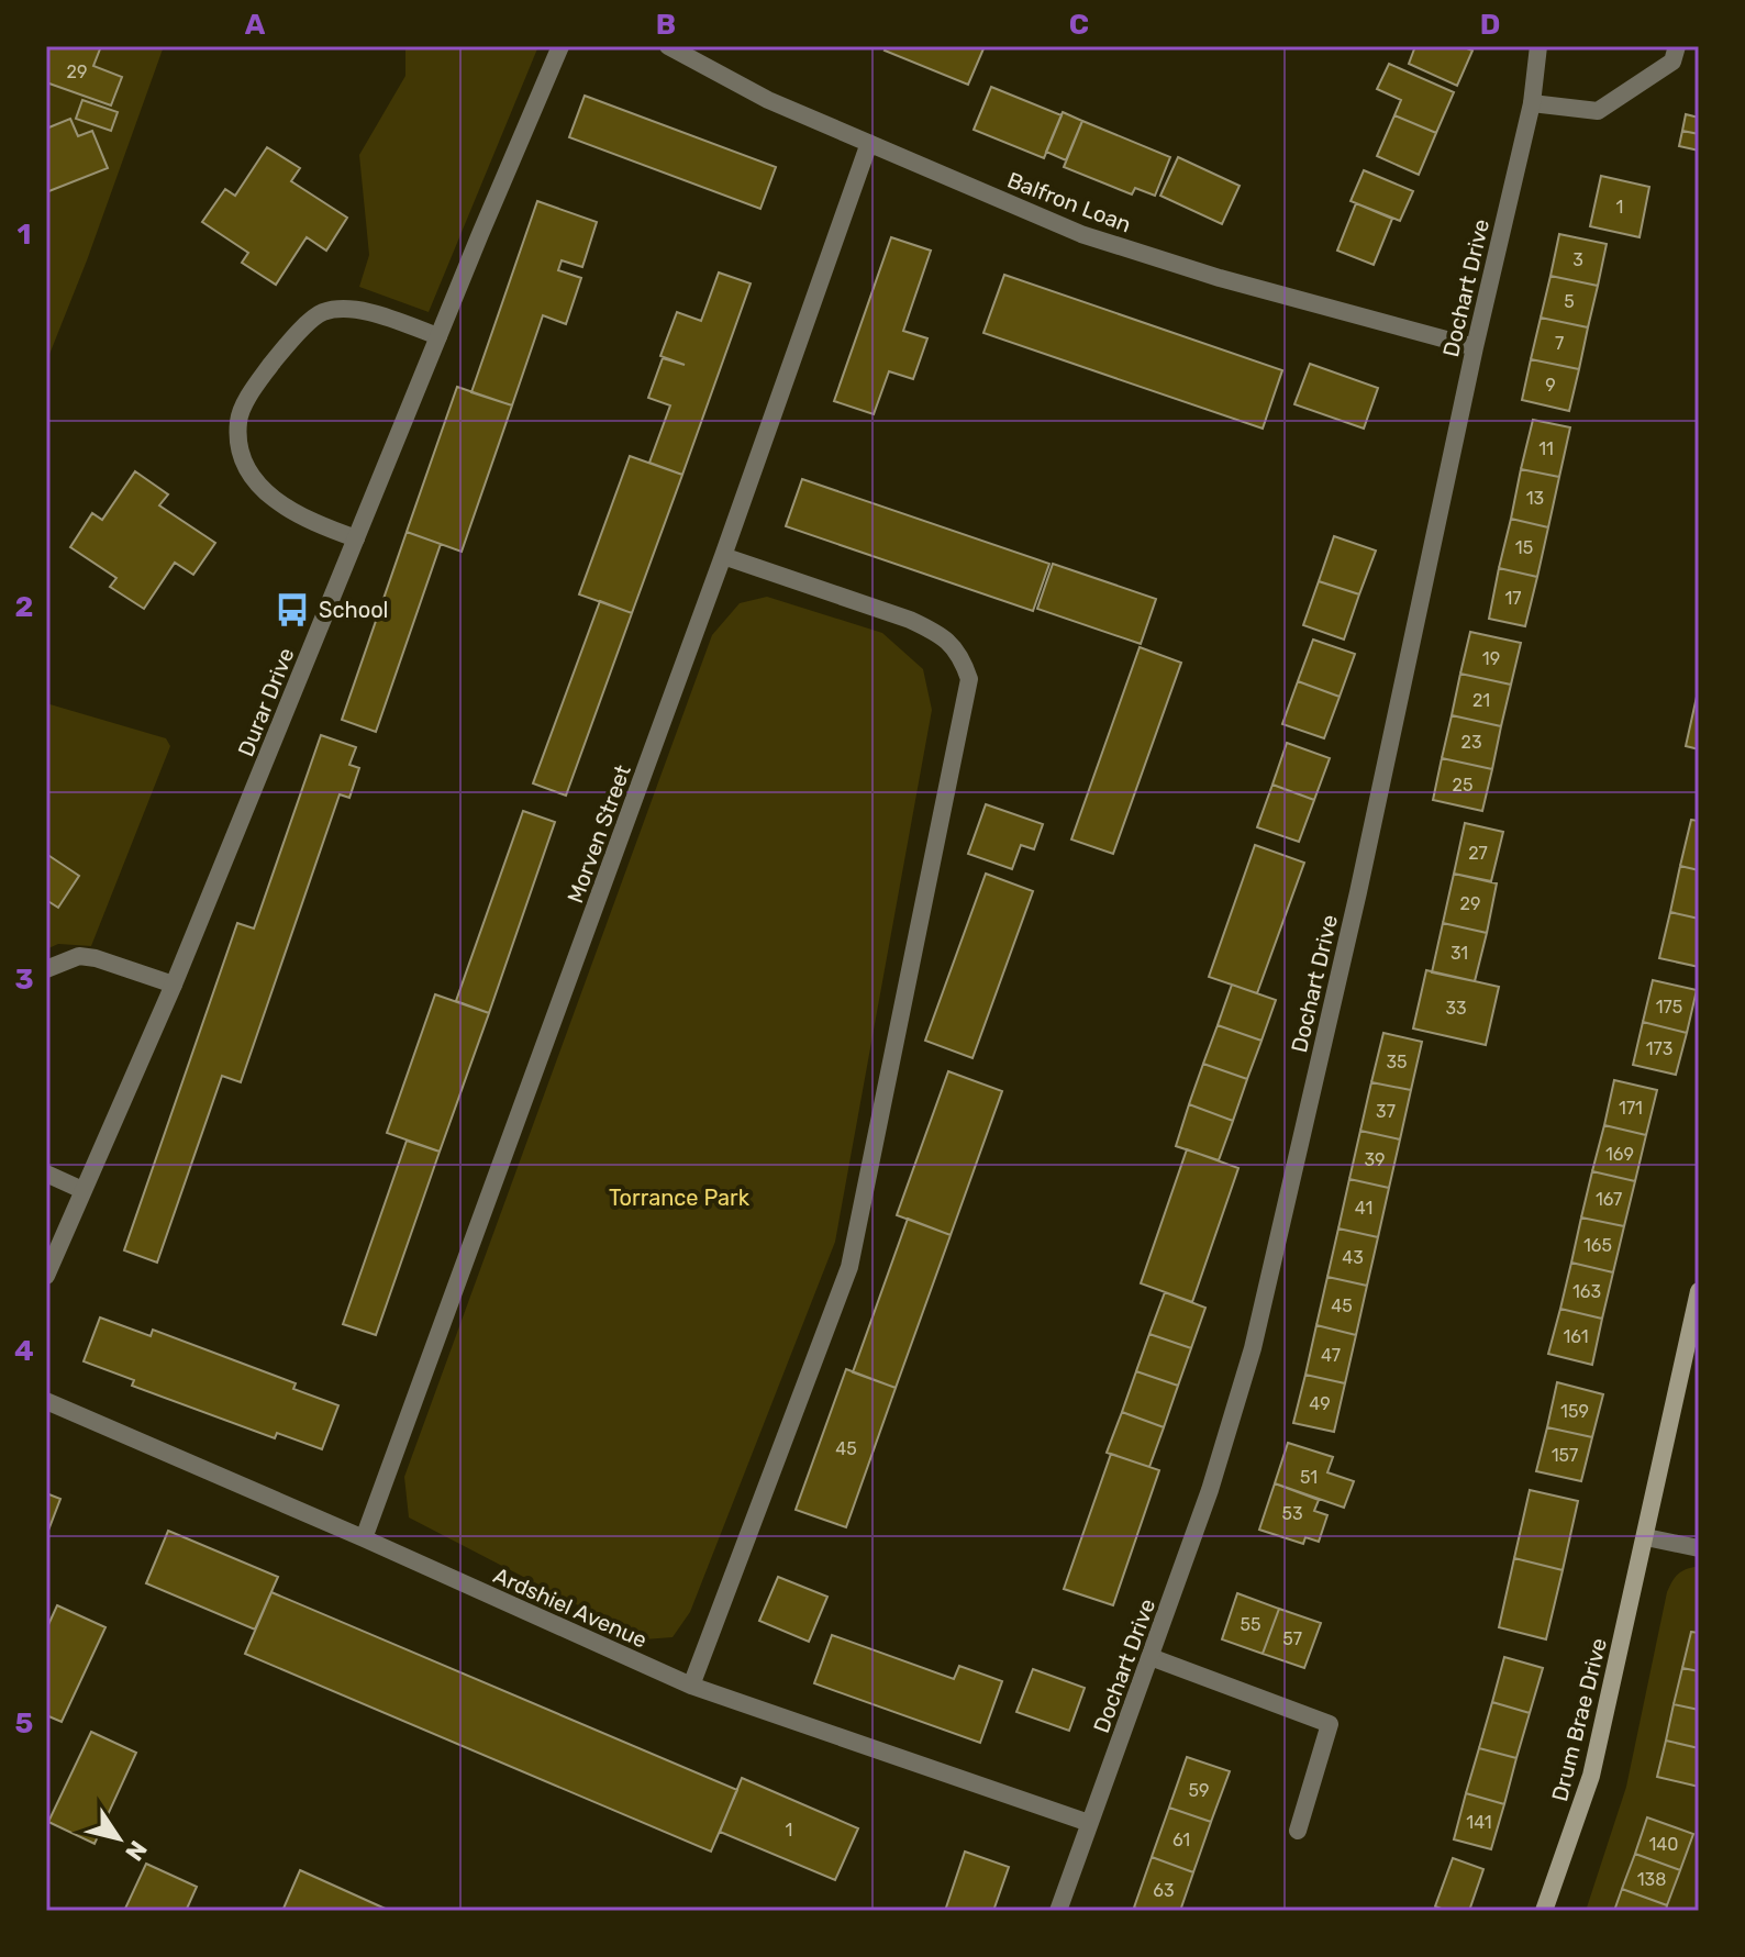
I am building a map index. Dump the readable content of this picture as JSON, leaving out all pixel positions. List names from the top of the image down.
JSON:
{
  "streets": {
    "street": [
      "Balfron Loan",
      "Dochart Drive",
      "Durar Drive",
      "Morven Street",
      "Ardshiel Avenue",
      "Drum Brae Drive"
    ]
  },
  "crossings": [
    ["Balfron Loan", "Dochart Drive"],
    ["Balfron Loan", "Morven Street"],
    ["Dochart Drive", "Ardshiel Avenue"],
    ["Morven Street", "Ardshiel Avenue"]
  ],
  "parks": ["Torrance Park"],
  "places": {
    "bus stop": ["School"]
  },
  "house_numbers": [
    "29",
    "1",
    "3",
    "5",
    "7",
    "9",
    "11",
    "13",
    "15",
    "17",
    "19",
    "21",
    "23",
    "25",
    "27",
    "29",
    "31",
    "175",
    "33",
    "173",
    "35",
    "171",
    "37",
    "169",
    "39",
    "167",
    "41",
    "165",
    "43",
    "163",
    "45",
    "161",
    "47",
    "49",
    "159",
    "45",
    "157",
    "51",
    "53",
    "55",
    "57",
    "59",
    "141",
    "1",
    "61",
    "140",
    "138",
    "63"
  ],
  "north": "bottom right",
  "grid": {
    "columns": [
      "A",
      "B",
      "C",
      "D"
    ],
    "rows": [
      "1",
      "2",
      "3",
      "4",
      "5"
    ]
  }
}
